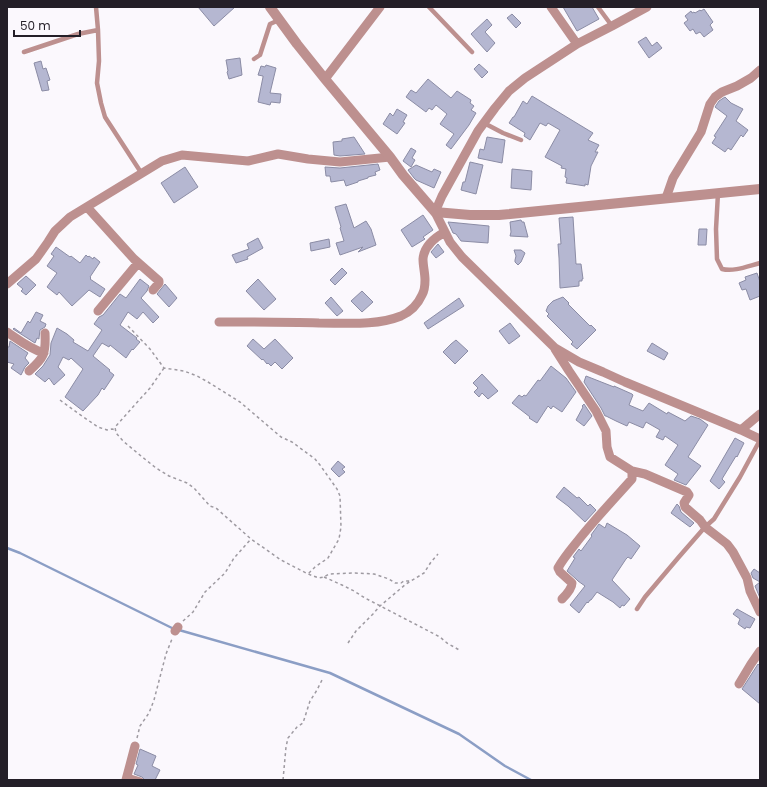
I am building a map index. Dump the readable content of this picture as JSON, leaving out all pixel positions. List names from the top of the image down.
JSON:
{
  "scale_bar": "50 m"
}
